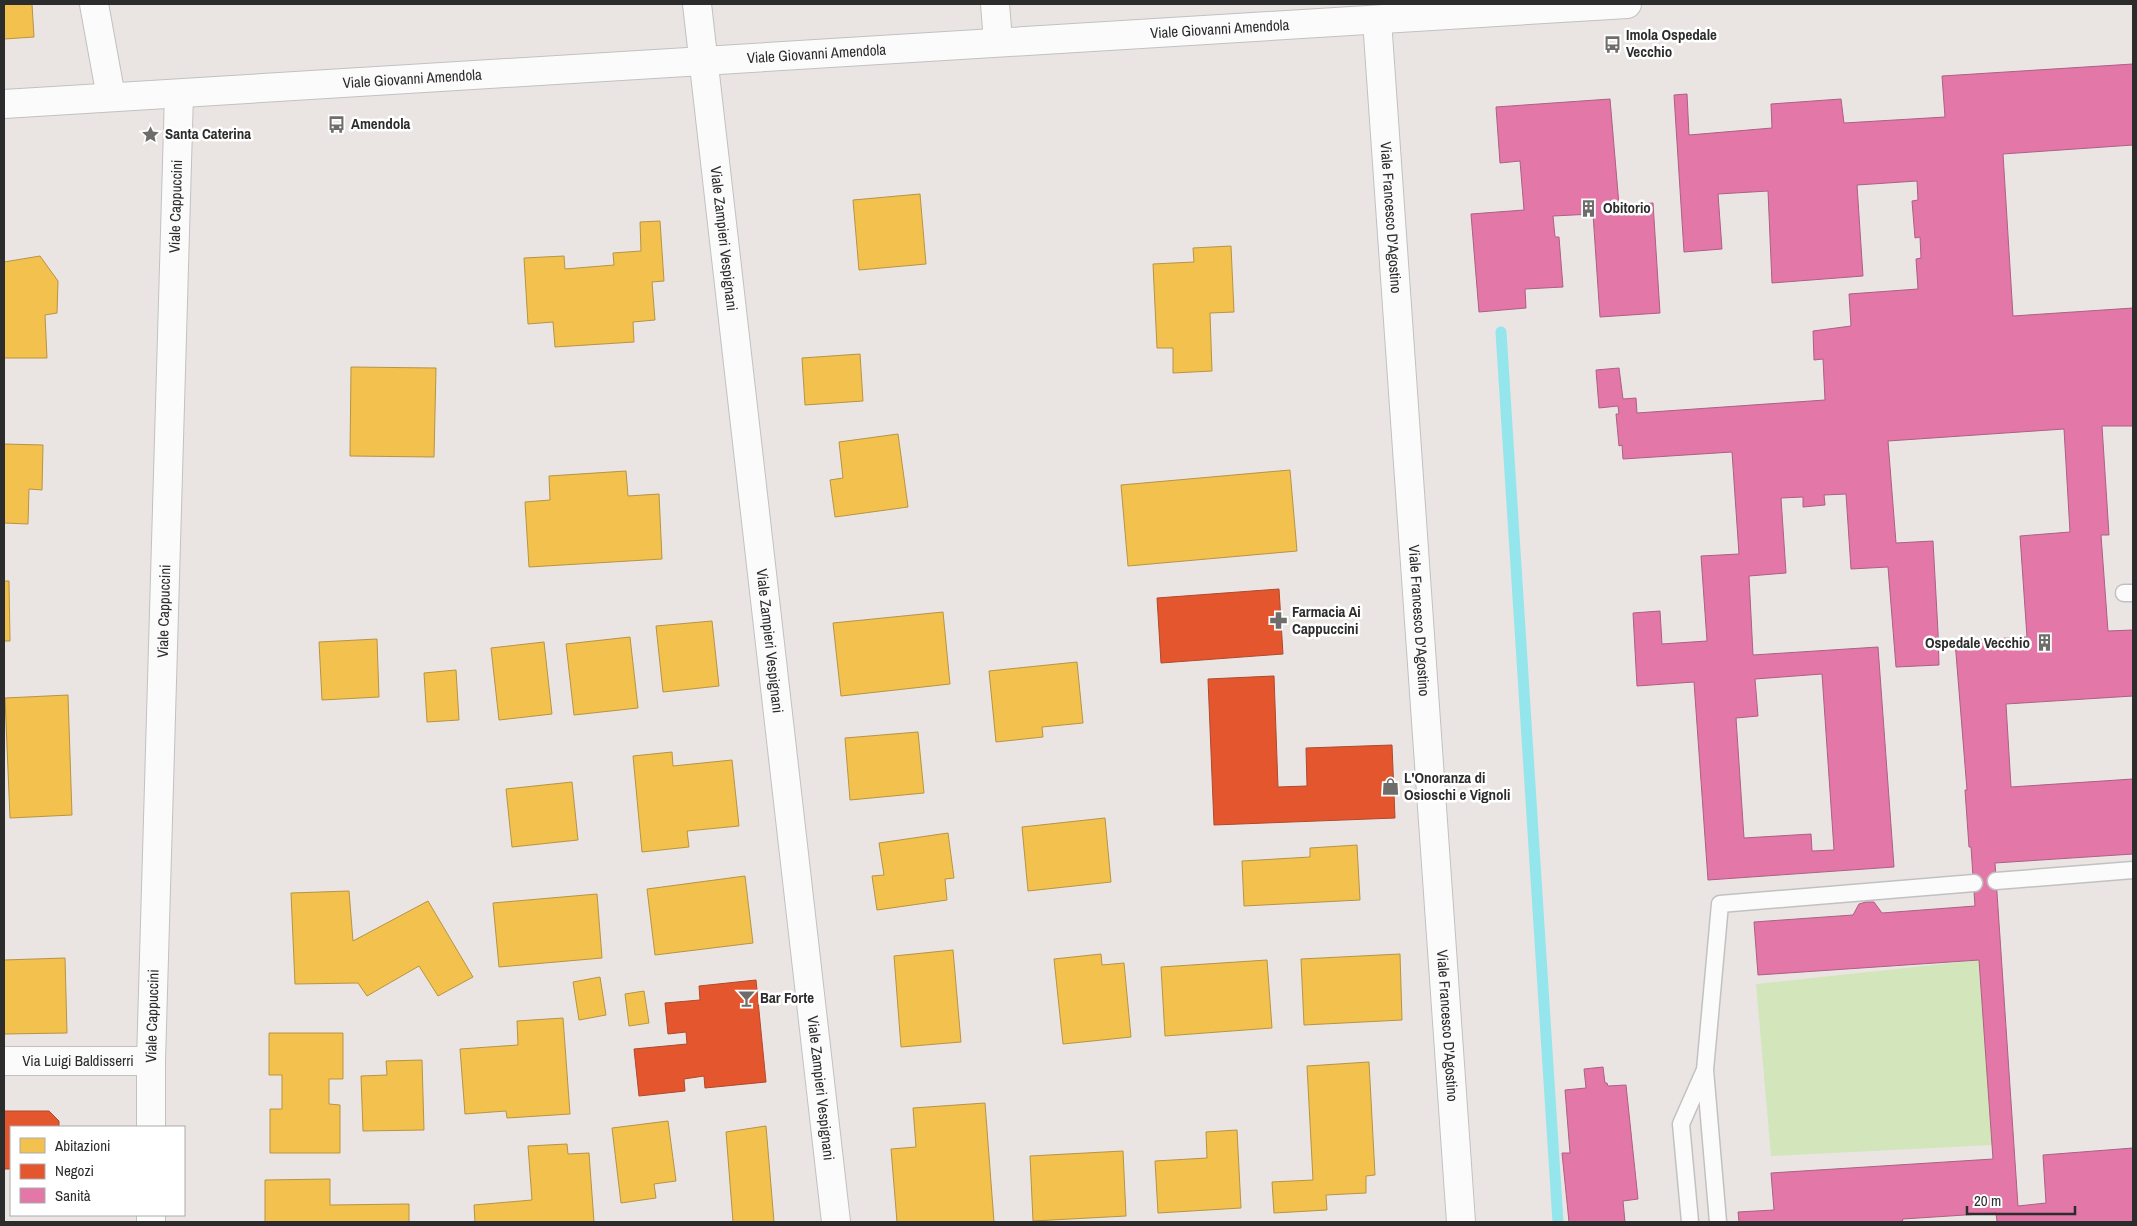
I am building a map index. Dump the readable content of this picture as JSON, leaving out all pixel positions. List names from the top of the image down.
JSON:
{
  "streets": {
    "street": [
      "Viale Giovanni Amendola",
      "Viale Cappuccini",
      "Viale Francesco D'Agostino",
      "Viale Zampieri Vespignani",
      "Via Luigi Baldisserri"
    ]
  },
  "crossings": [
    ["Viale Giovanni Amendola", "Viale Cappuccini"],
    ["Viale Giovanni Amendola", "Viale Francesco D'Agostino"],
    ["Viale Giovanni Amendola", "Viale Zampieri Vespignani"],
    ["Viale Cappuccini", "Via Luigi Baldisserri"]
  ],
  "places": {
    "bus stop": ["Imola Ospedale Vecchio", "Amendola"],
    "place": ["Santa Caterina"],
    "building": ["Obitorio", "Ospedale Vecchio"],
    "pharmacy": ["Farmacia Ai Cappuccini"],
    "shop": ["L'Onoranza di Osioschi e Vignoli"],
    "bar": ["Bar Forte"]
  },
  "legend": ["Abitazioni", "Negozi", "Sanità"],
  "scale_bar": "20 m"
}
